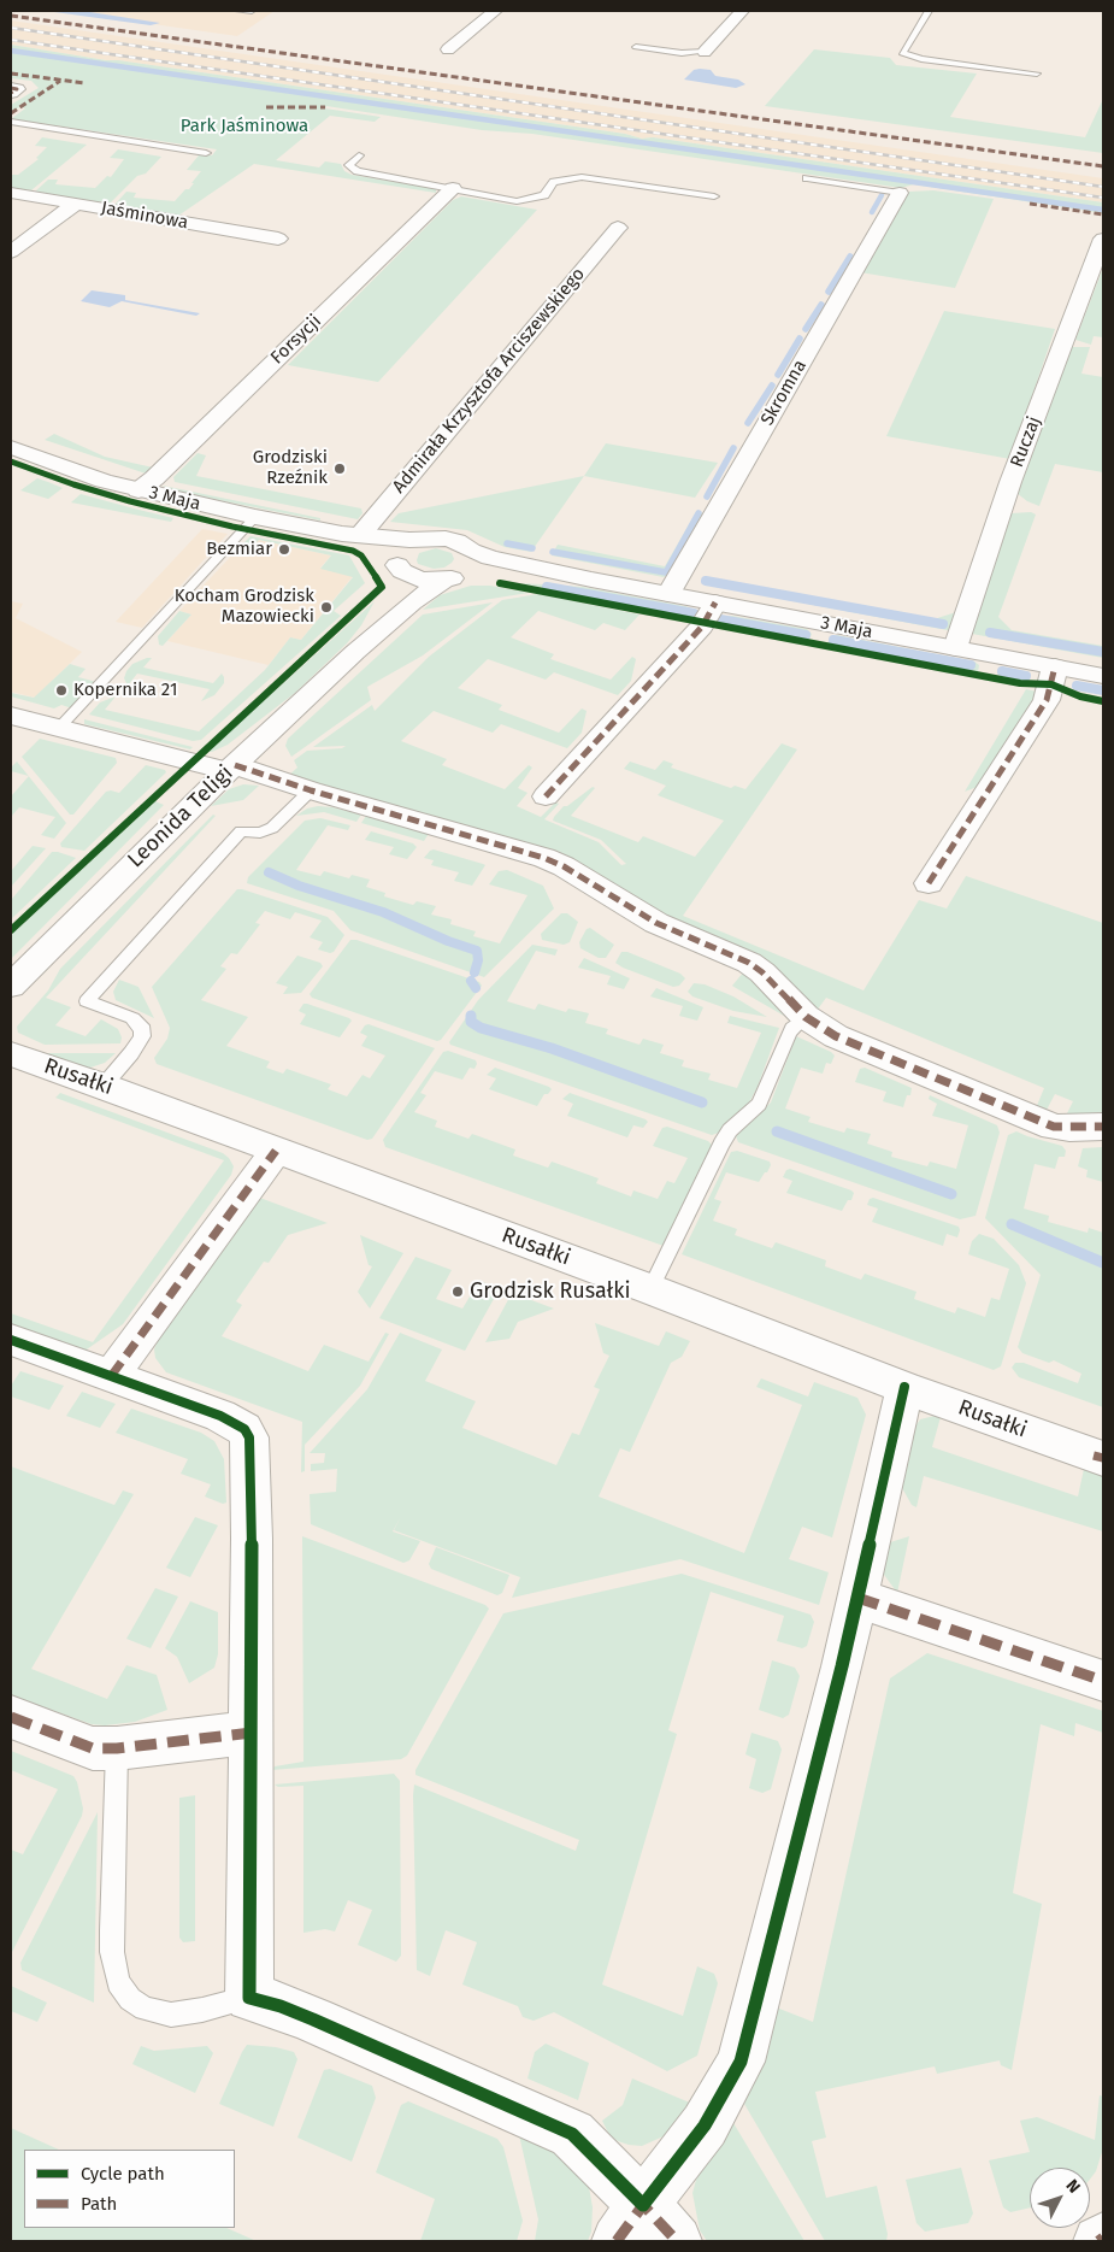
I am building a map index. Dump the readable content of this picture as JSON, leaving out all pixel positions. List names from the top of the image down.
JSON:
{
  "streets": {
    "street": [
      "Jaśminowa",
      "Forsycji",
      "Admirała Krzysztofa Arciszewskiego",
      "Skromna",
      "Ruczaj",
      "3 Maja",
      "Leonida Teligi",
      "Rusałki"
    ]
  },
  "crossings": [
    ["Forsycji", "3 Maja"],
    ["Admirała Krzysztofa Arciszewskiego", "3 Maja"],
    ["Skromna", "3 Maja"],
    ["Ruczaj", "3 Maja"],
    ["3 Maja", "Leonida Teligi"]
  ],
  "parks": ["Park Jaśminowa"],
  "places": [
    "Grodziski Rzeźnik",
    "Bezmiar",
    "Kocham Grodzisk Mazowiecki",
    "Kopernika 21",
    "Grodzisk Rusałki"
  ],
  "legend": ["Cycle path", "Path"],
  "north": "top right"
}
